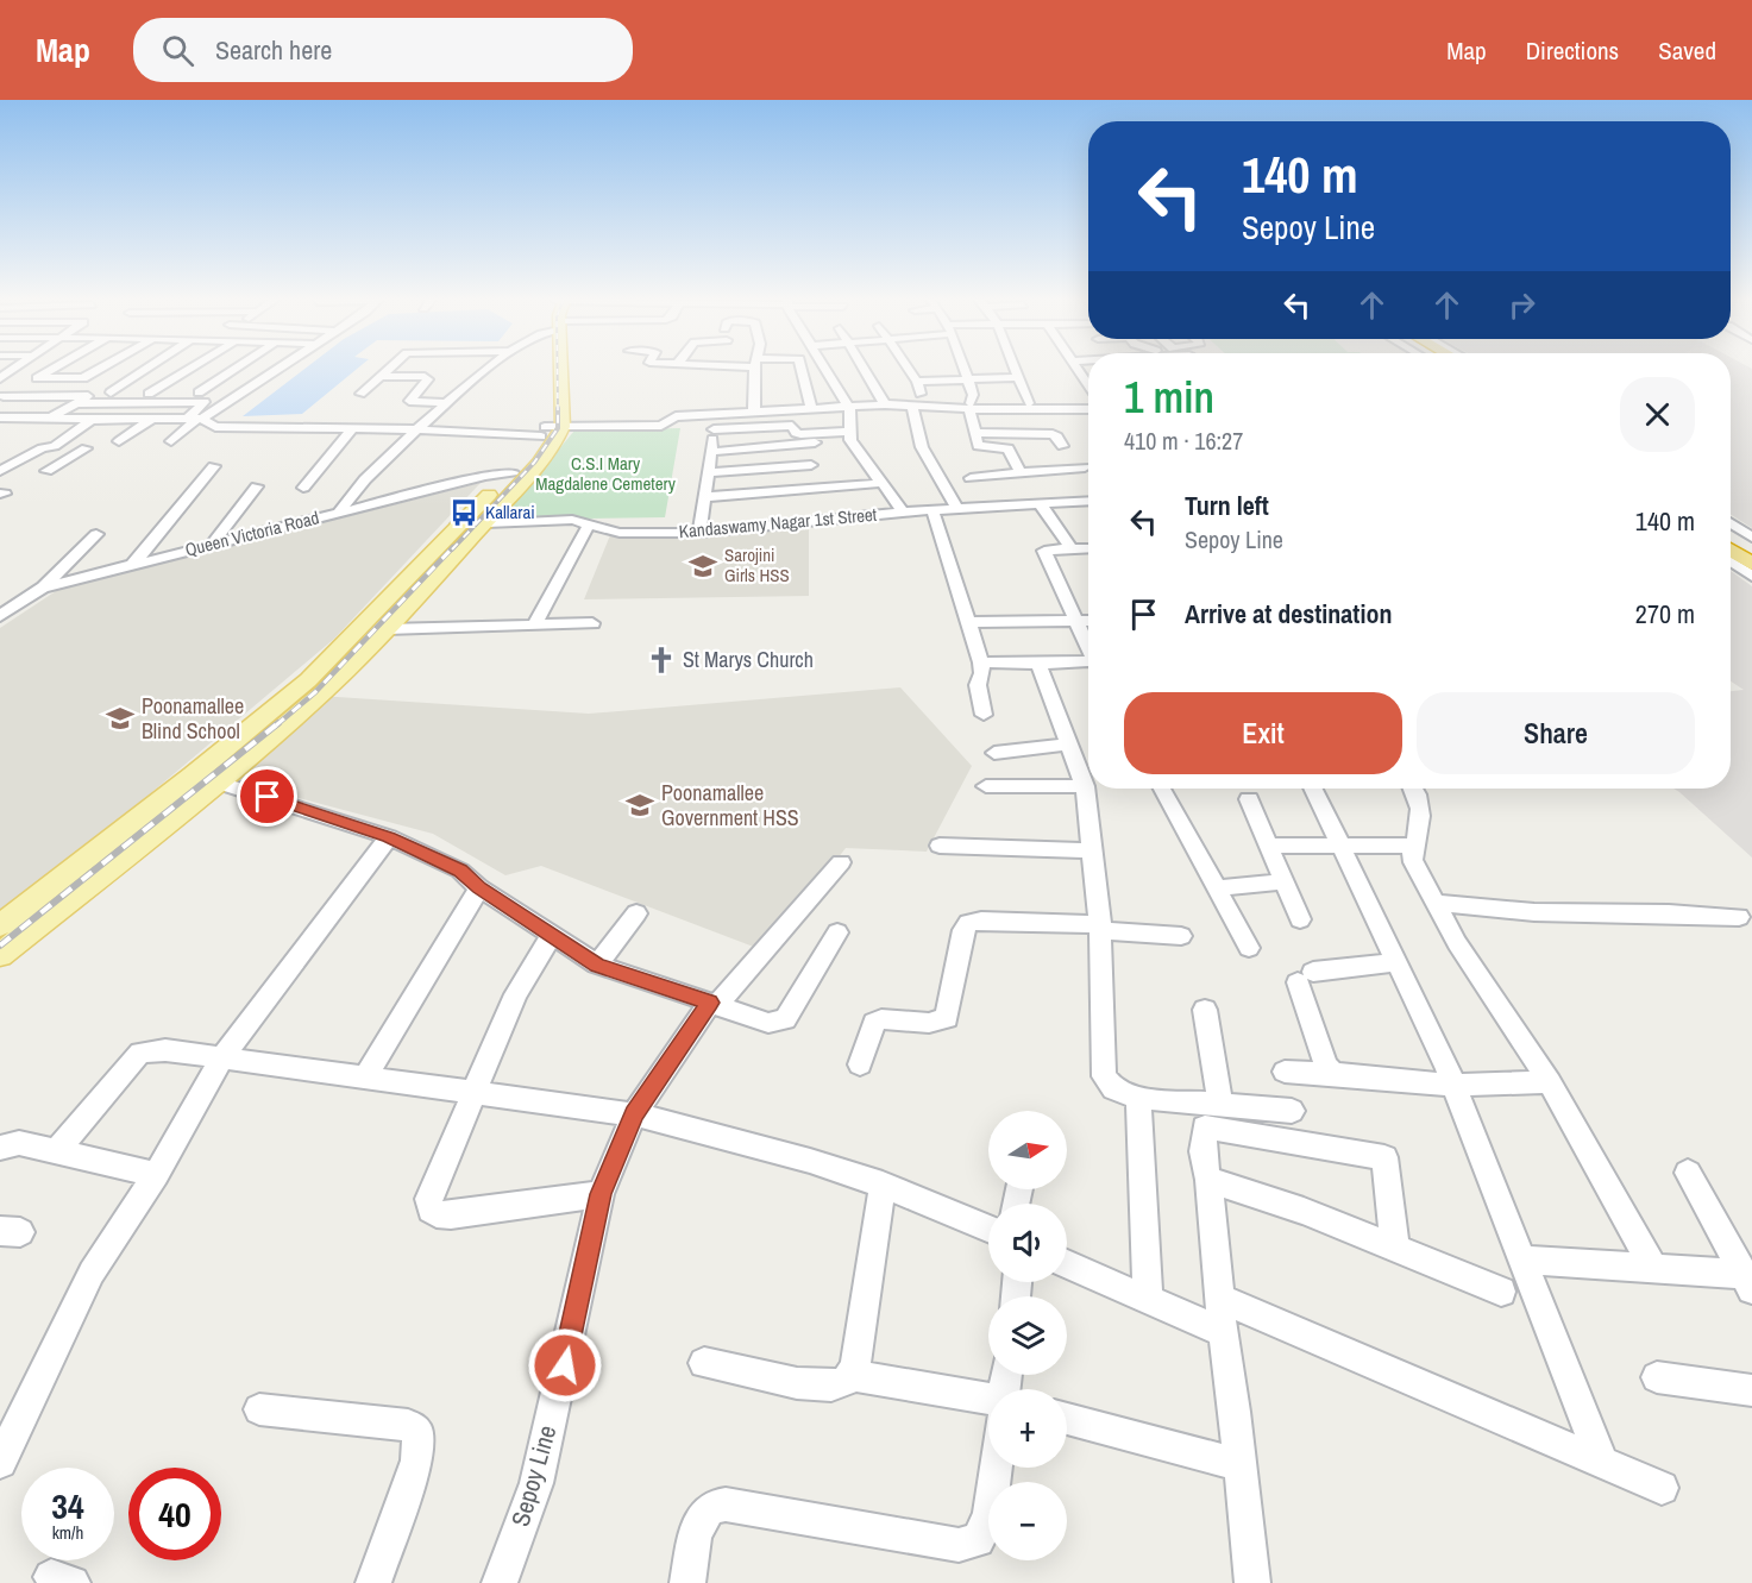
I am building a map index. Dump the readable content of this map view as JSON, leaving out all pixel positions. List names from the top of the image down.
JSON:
{
  "streets": {
    "street": ["Kandaswamy Nagar 1st Street", "Queen Victoria Road", "Sepoy Line"]
  },
  "parks": ["C.S.I Mary Magdalene Cemetery"],
  "places": {
    "bus stop": ["Kallarai"],
    "school or university": ["Sarojini Girls HSS", "Poonamallee Blind School", "Poonamallee Government HSS"],
    "church": ["St Marys Church"]
  },
  "north": "right",
  "page": {
    "header": "Map",
    "search": "Search here",
    "nav": ["Map", "Directions", "Saved"],
    "turn": ["140 m", "Sepoy Line"],
    "heading": ["1 min", "410 m · 16:27"],
    "list": [
      {
        "name": "Turn left",
        "note": "Sepoy Line",
        "value": "140 m"
      },
      {
        "name": "Arrive at destination",
        "value": "270 m"
      }
    ],
    "buttons": ["Exit", "Share"],
    "map_buttons": ["+", "−"],
    "speed": "34 km/h",
    "limit": "40"
  }
}
